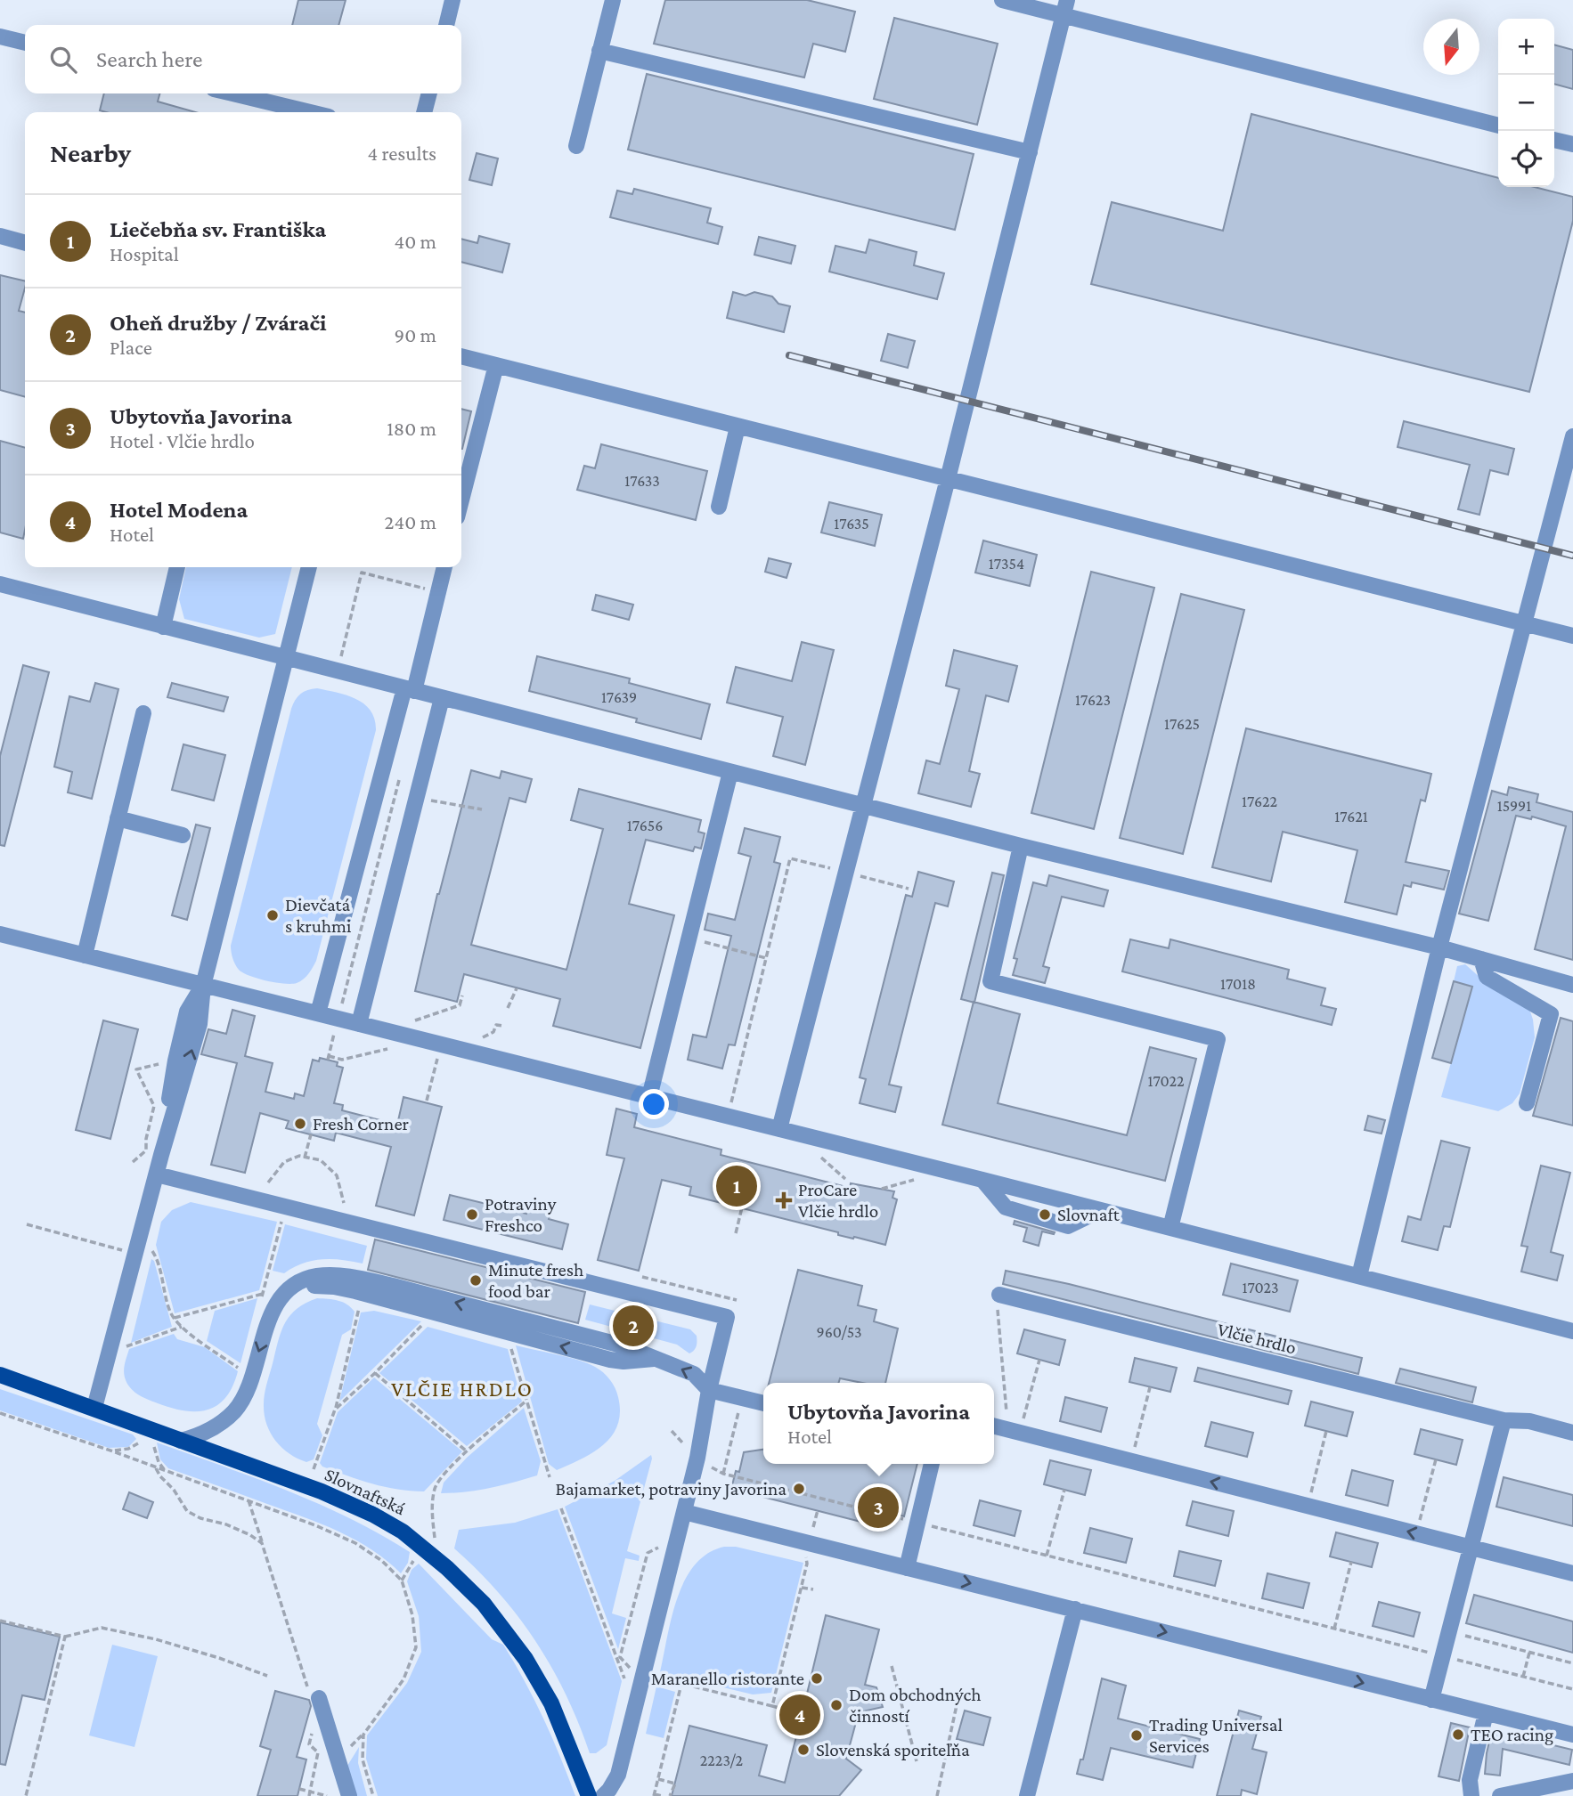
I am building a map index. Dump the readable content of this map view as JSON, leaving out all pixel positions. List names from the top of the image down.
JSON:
{
  "streets": {
    "main road": ["Slovnaftská"],
    "street": ["Vlčie hrdlo"]
  },
  "districts": ["VLČIE HRDLO"],
  "places": {
    "other": [
      "Dievčatá s kruhmi",
      "Fresh Corner",
      "Potraviny Freshco",
      "Slovnaft",
      "Minute fresh food bar",
      "Bajamarket, potraviny Javorina",
      "Maranello ristorante",
      "Dom obchodných činností",
      "TEO racing",
      "Trading Universal Services",
      "Slovenská sporiteľňa"
    ],
    "health": ["ProCare Vlčie hrdlo"]
  },
  "house_numbers": [
    "17633",
    "17635",
    "17354",
    "17639",
    "17623",
    "17625",
    "17622",
    "15991",
    "17621",
    "17656",
    "17018",
    "17022",
    "17023",
    "960/53",
    "2223/2"
  ],
  "north": "bottom",
  "page": {
    "map_buttons": ["+", "−"],
    "search": "Search here",
    "heading": ["Nearby", "4 results"],
    "list": [
      {
        "mark": "1",
        "name": "Liečebňa sv. Františka",
        "note": "Hospital",
        "value": "40 m"
      },
      {
        "mark": "2",
        "name": "Oheň družby / Zvárači",
        "note": "Place",
        "value": "90 m"
      },
      {
        "mark": "3",
        "name": "Ubytovňa Javorina",
        "note": "Hotel · Vlčie hrdlo",
        "value": "180 m"
      },
      {
        "mark": "4",
        "name": "Hotel Modena",
        "note": "Hotel",
        "value": "240 m"
      }
    ],
    "pins": [
      "1",
      "2",
      "3",
      "4"
    ],
    "popup": ["Ubytovňa Javorina", "Hotel"]
  }
}
